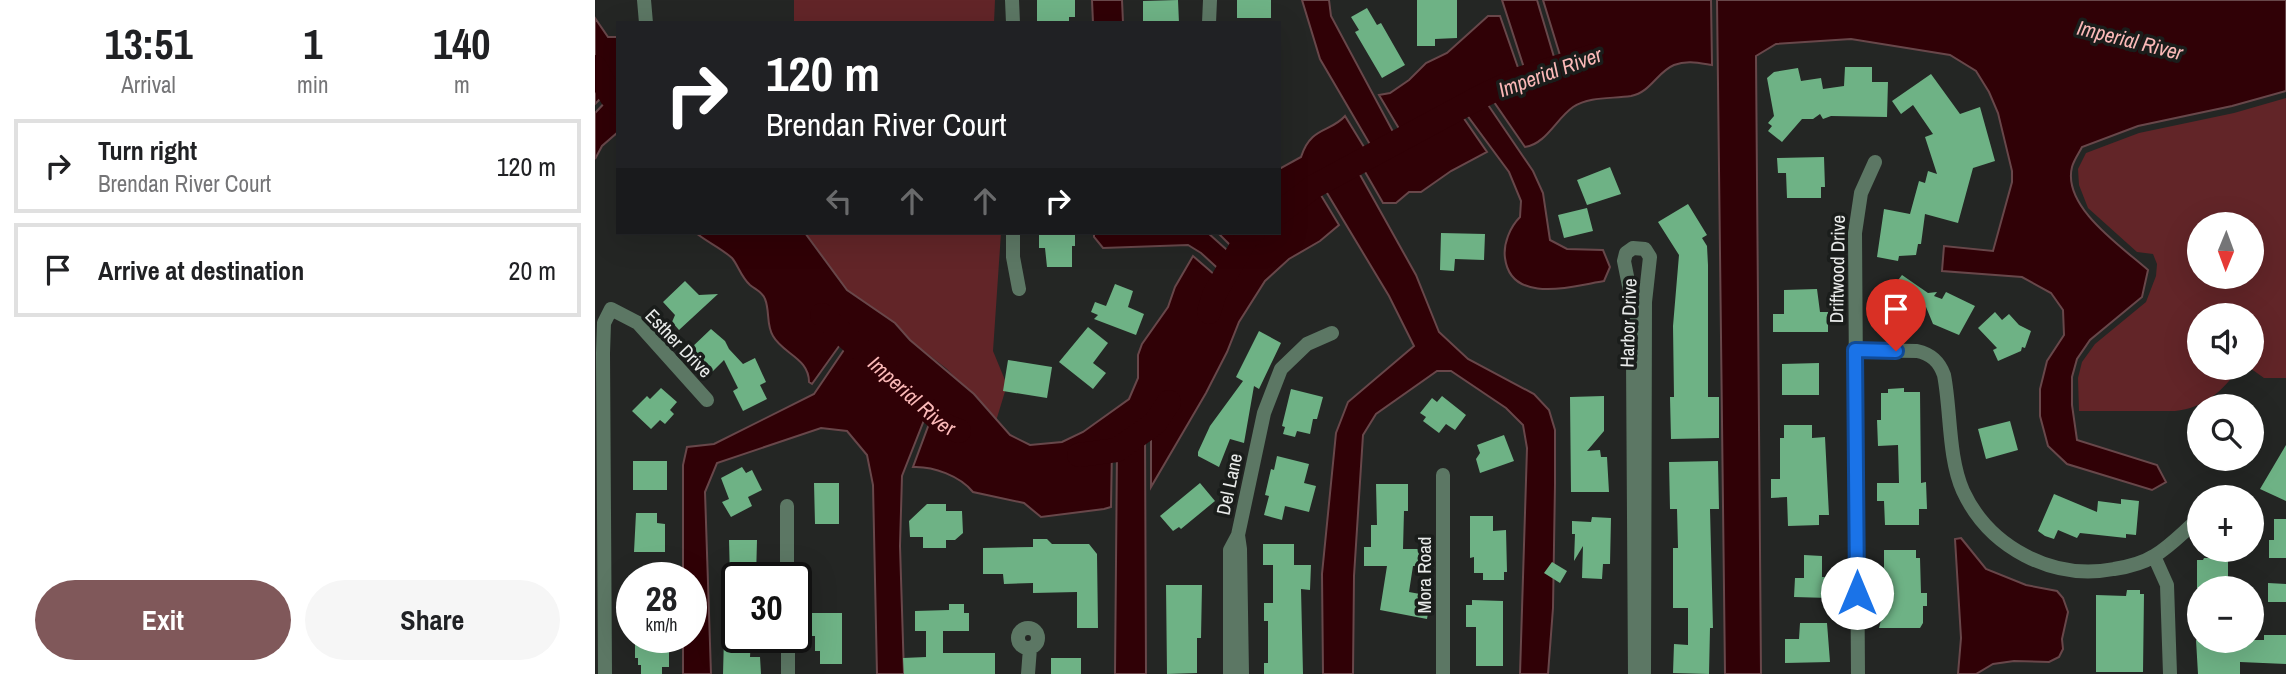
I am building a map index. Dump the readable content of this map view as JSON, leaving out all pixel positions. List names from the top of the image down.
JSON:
{
  "streets": {
    "street": [
      "Driftwood Drive",
      "Harbor Drive",
      "Esther Drive",
      "Del Lane",
      "Mora Road"
    ]
  },
  "water": ["Imperial River"],
  "north": "bottom",
  "page": {
    "eta": [
      "13:51",
      "Arrival",
      "1",
      "min",
      "140",
      "m"
    ],
    "turn": ["120 m", "Brendan River Court"],
    "list": [
      {
        "name": "Turn right",
        "note": "Brendan River Court",
        "value": "120 m"
      },
      {
        "name": "Arrive at destination",
        "value": "20 m"
      }
    ],
    "map_buttons": ["+", "−"],
    "speed": "28 km/h",
    "limit": "30",
    "buttons": ["Exit", "Share"]
  }
}
